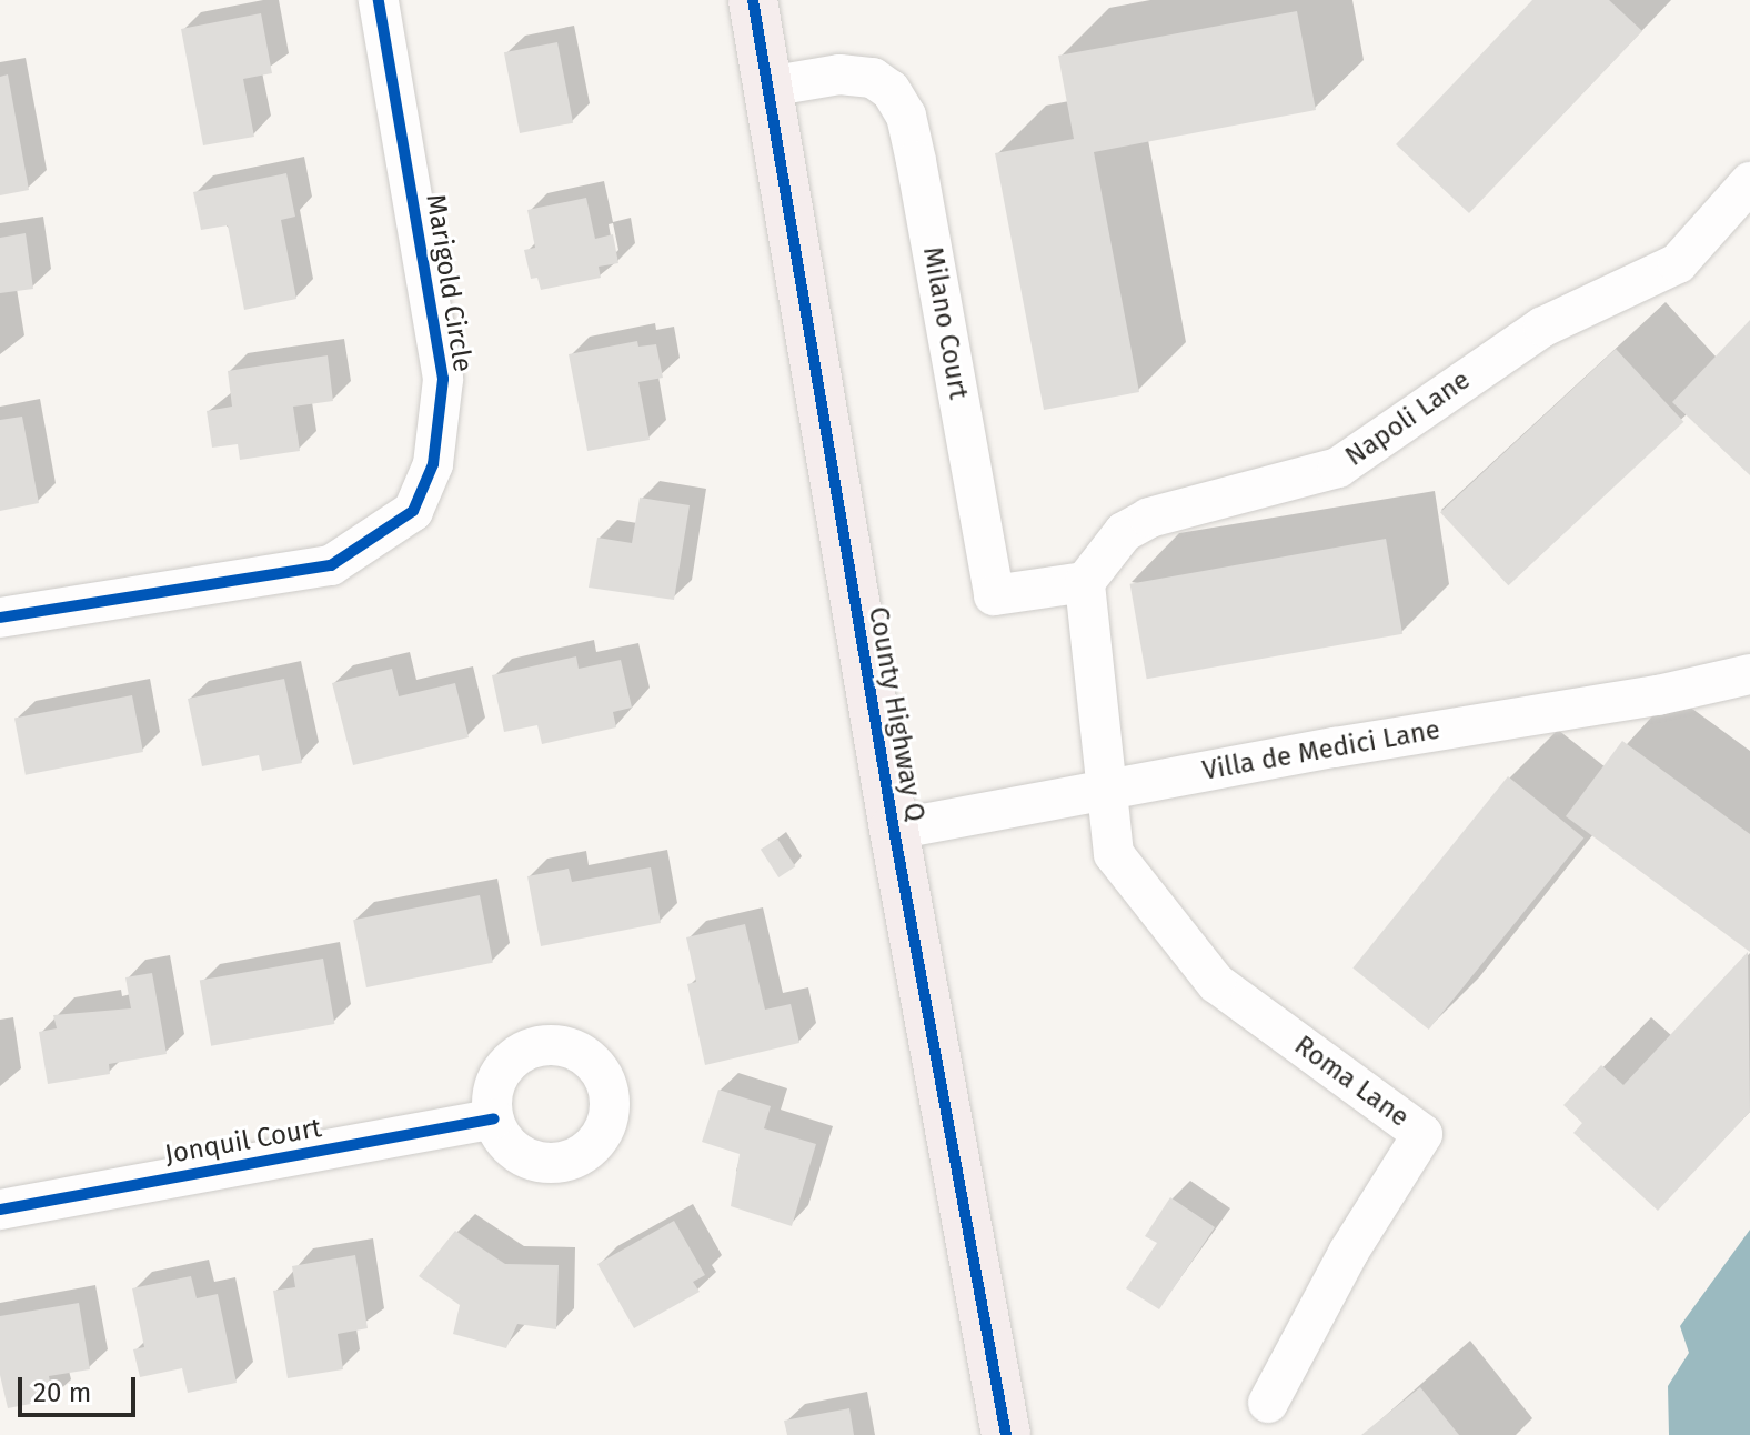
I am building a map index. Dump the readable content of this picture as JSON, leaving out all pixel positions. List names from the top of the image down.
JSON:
{
  "streets": {
    "main road": ["County Highway Q"],
    "street": [
      "Marigold Circle",
      "Milano Court",
      "Napoli Lane",
      "Villa de Medici Lane",
      "Roma Lane",
      "Jonquil Court"
    ]
  },
  "crossings": [
    ["Milano Court", "Napoli Lane"],
    ["Milano Court", "County Highway Q"],
    ["County Highway Q", "Villa de Medici Lane"],
    ["Villa de Medici Lane", "Roma Lane"]
  ],
  "scale_bar": "20 m"
}
